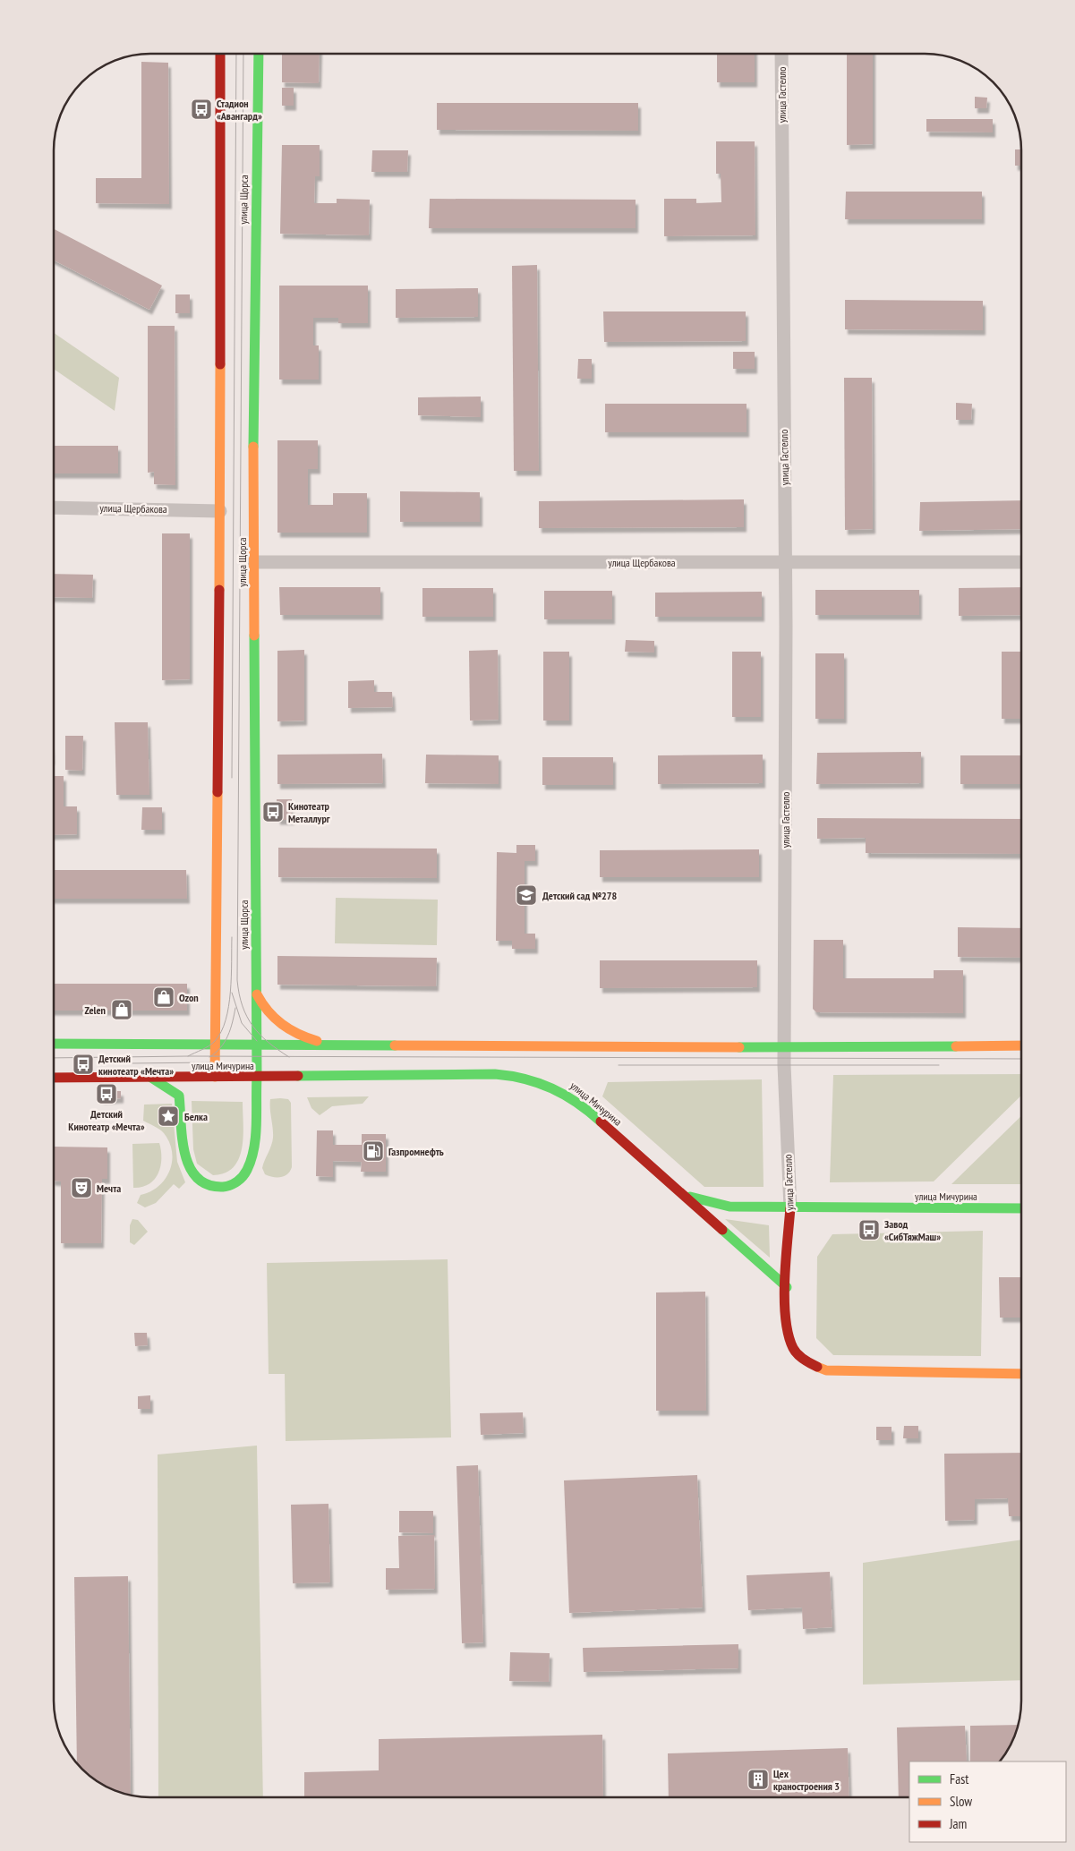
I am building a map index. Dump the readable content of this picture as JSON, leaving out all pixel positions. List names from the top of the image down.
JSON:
{
  "streets": {
    "main road": ["улица Гастелло", "улица Щорса", "улица Мичурина"],
    "street": ["улица Щербакова"]
  },
  "crossings": [
    ["улица Гастелло", "улица Щербакова"],
    ["улица Гастелло", "улица Мичурина"],
    ["улица Щорса", "улица Щербакова"],
    ["улица Щорса", "улица Мичурина"]
  ],
  "places": {
    "bus stop": [
      "Стадион «Авангард»",
      "Кинотеатр Металлург",
      "Детский кинотеатр «Мечта»",
      "Детский Кинотеатр «Мечта»",
      "Завод «СибТяжМаш»"
    ],
    "school or university": ["Детский сад №278"],
    "shop": ["Ozon", "Zelen"],
    "place": ["Белка"],
    "fuel station": ["Газпромнефть"],
    "theatre": ["Мечта"],
    "building": ["Цех краностроения 3"]
  },
  "legend": ["Fast", "Slow", "Jam"]
}
